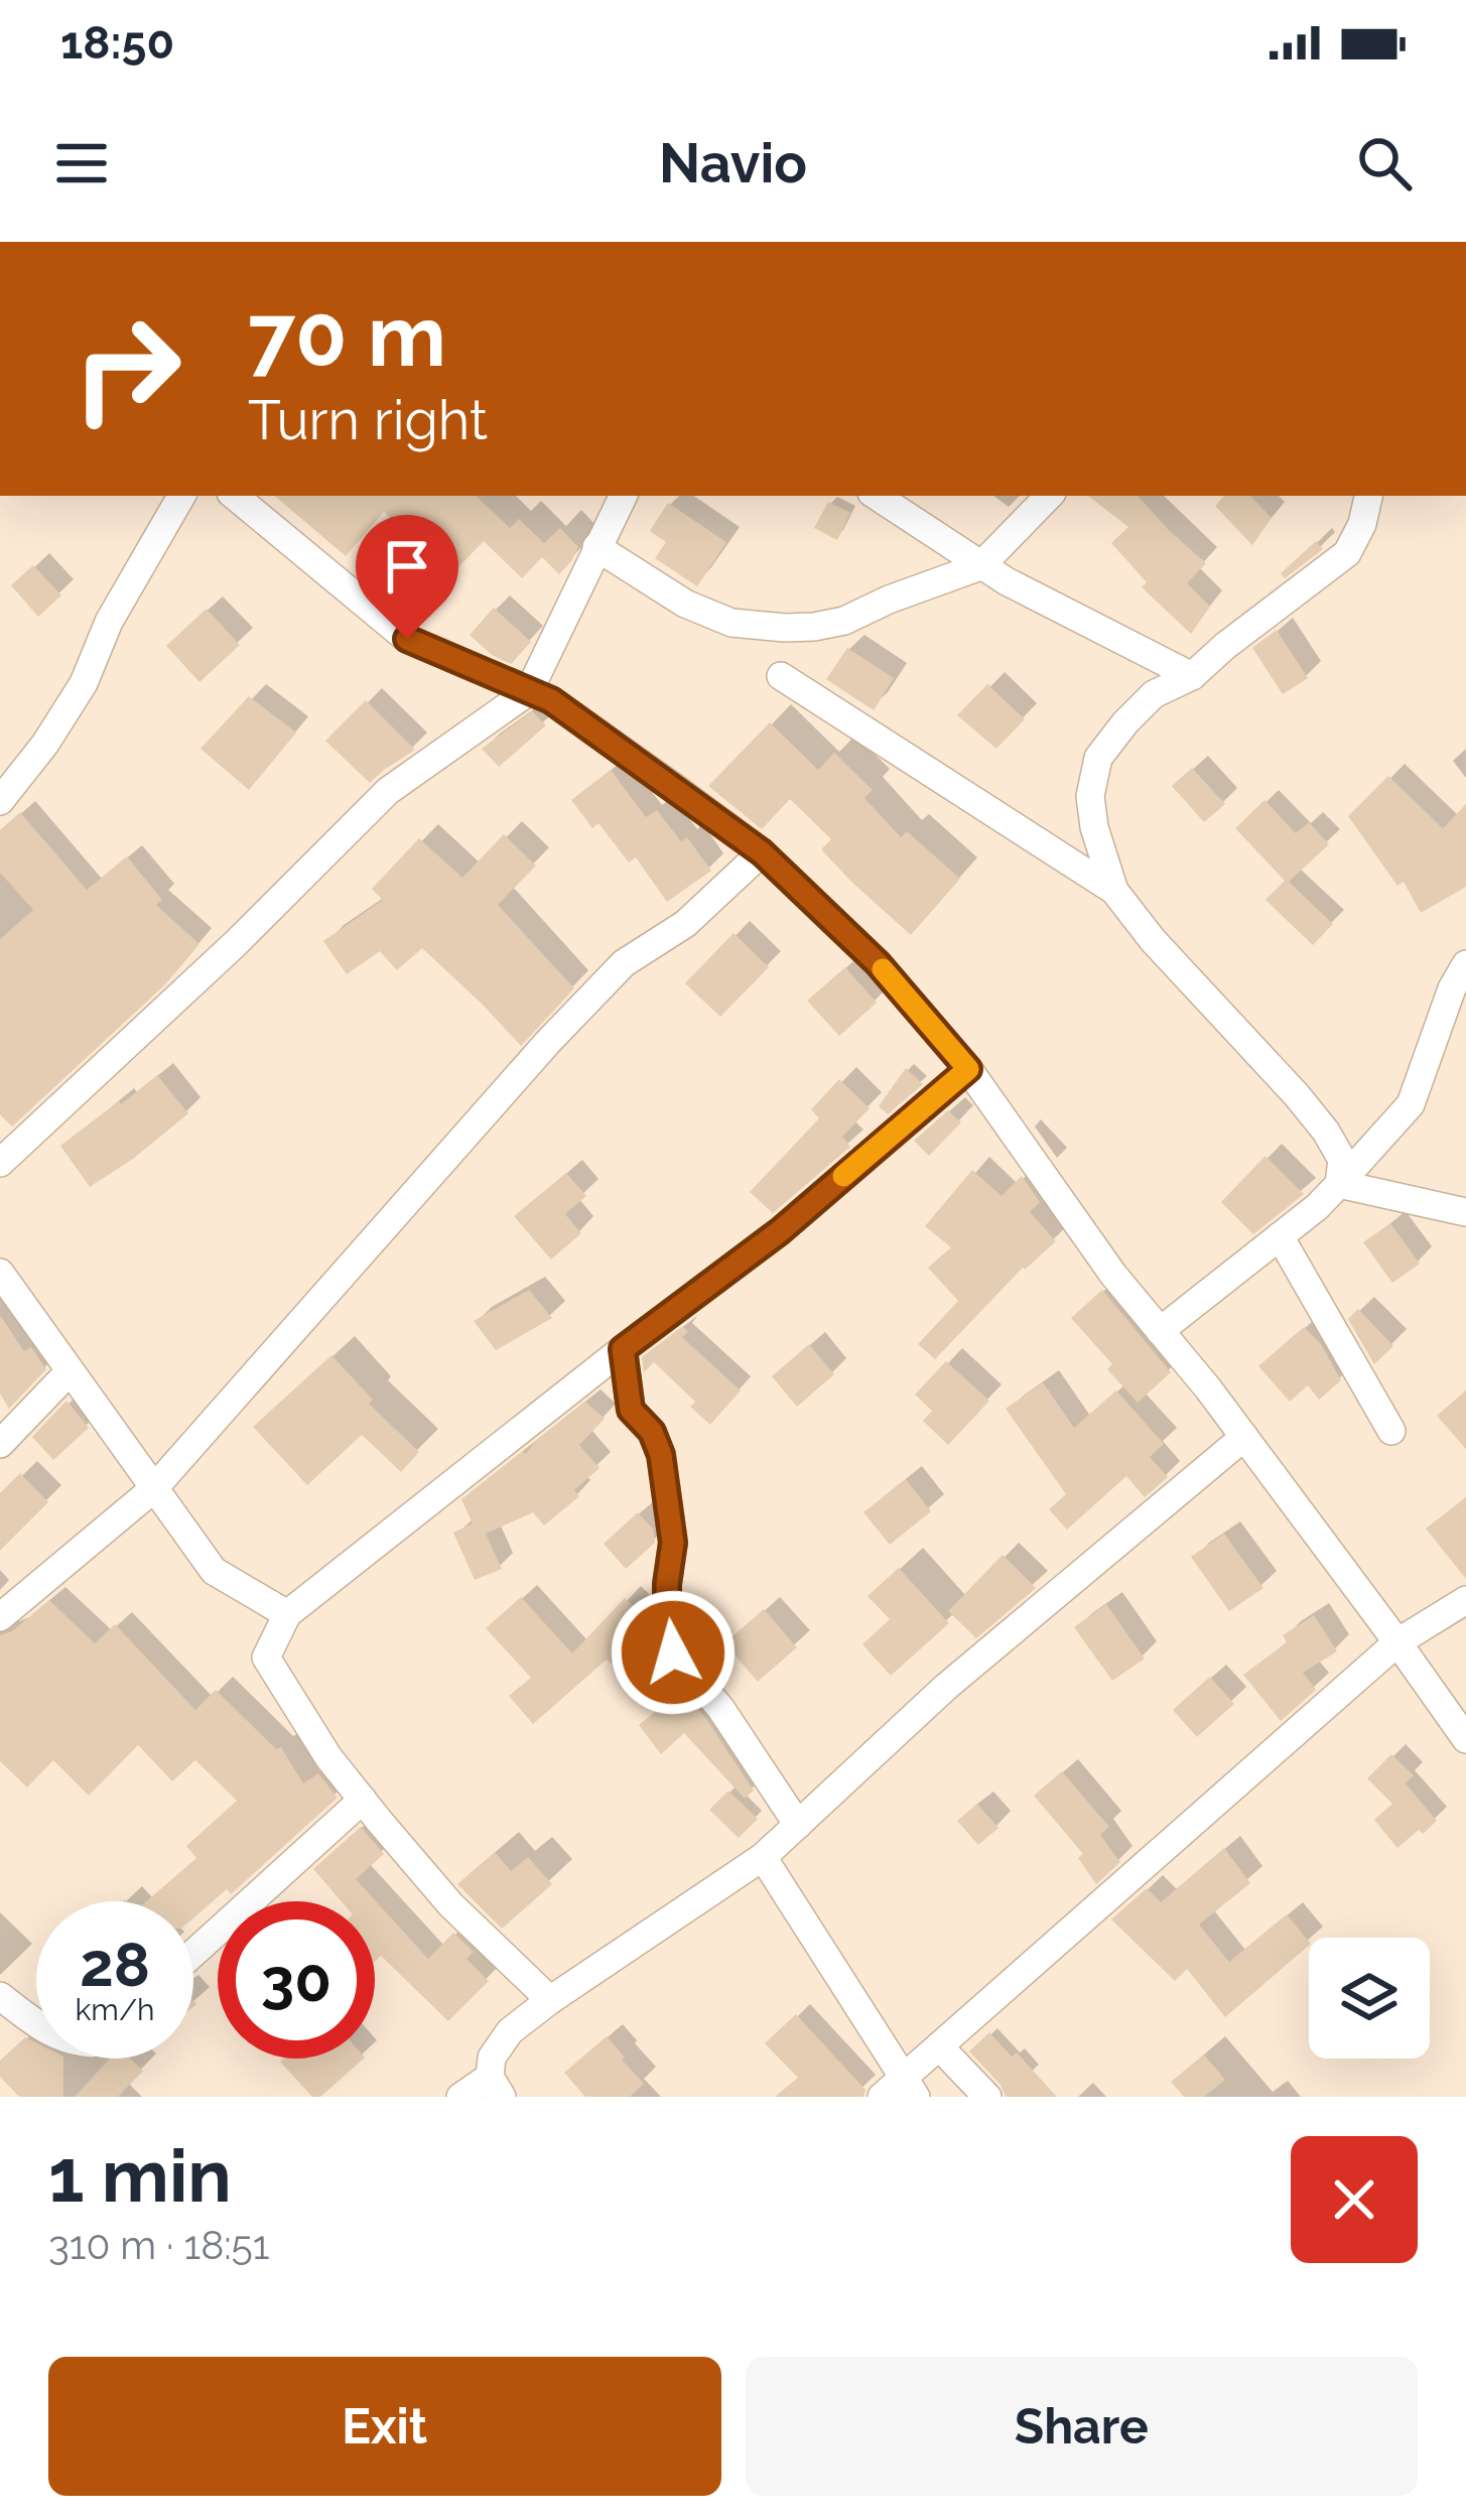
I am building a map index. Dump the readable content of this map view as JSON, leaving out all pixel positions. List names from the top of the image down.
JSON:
{
  "page": {
    "status": "18:50",
    "header": "Navio",
    "turn": ["70 m", "Turn right"],
    "speed": "28 km/h",
    "limit": "30",
    "heading": ["1 min", "310 m · 18:51"],
    "buttons": ["Exit", "Share"]
  }
}
